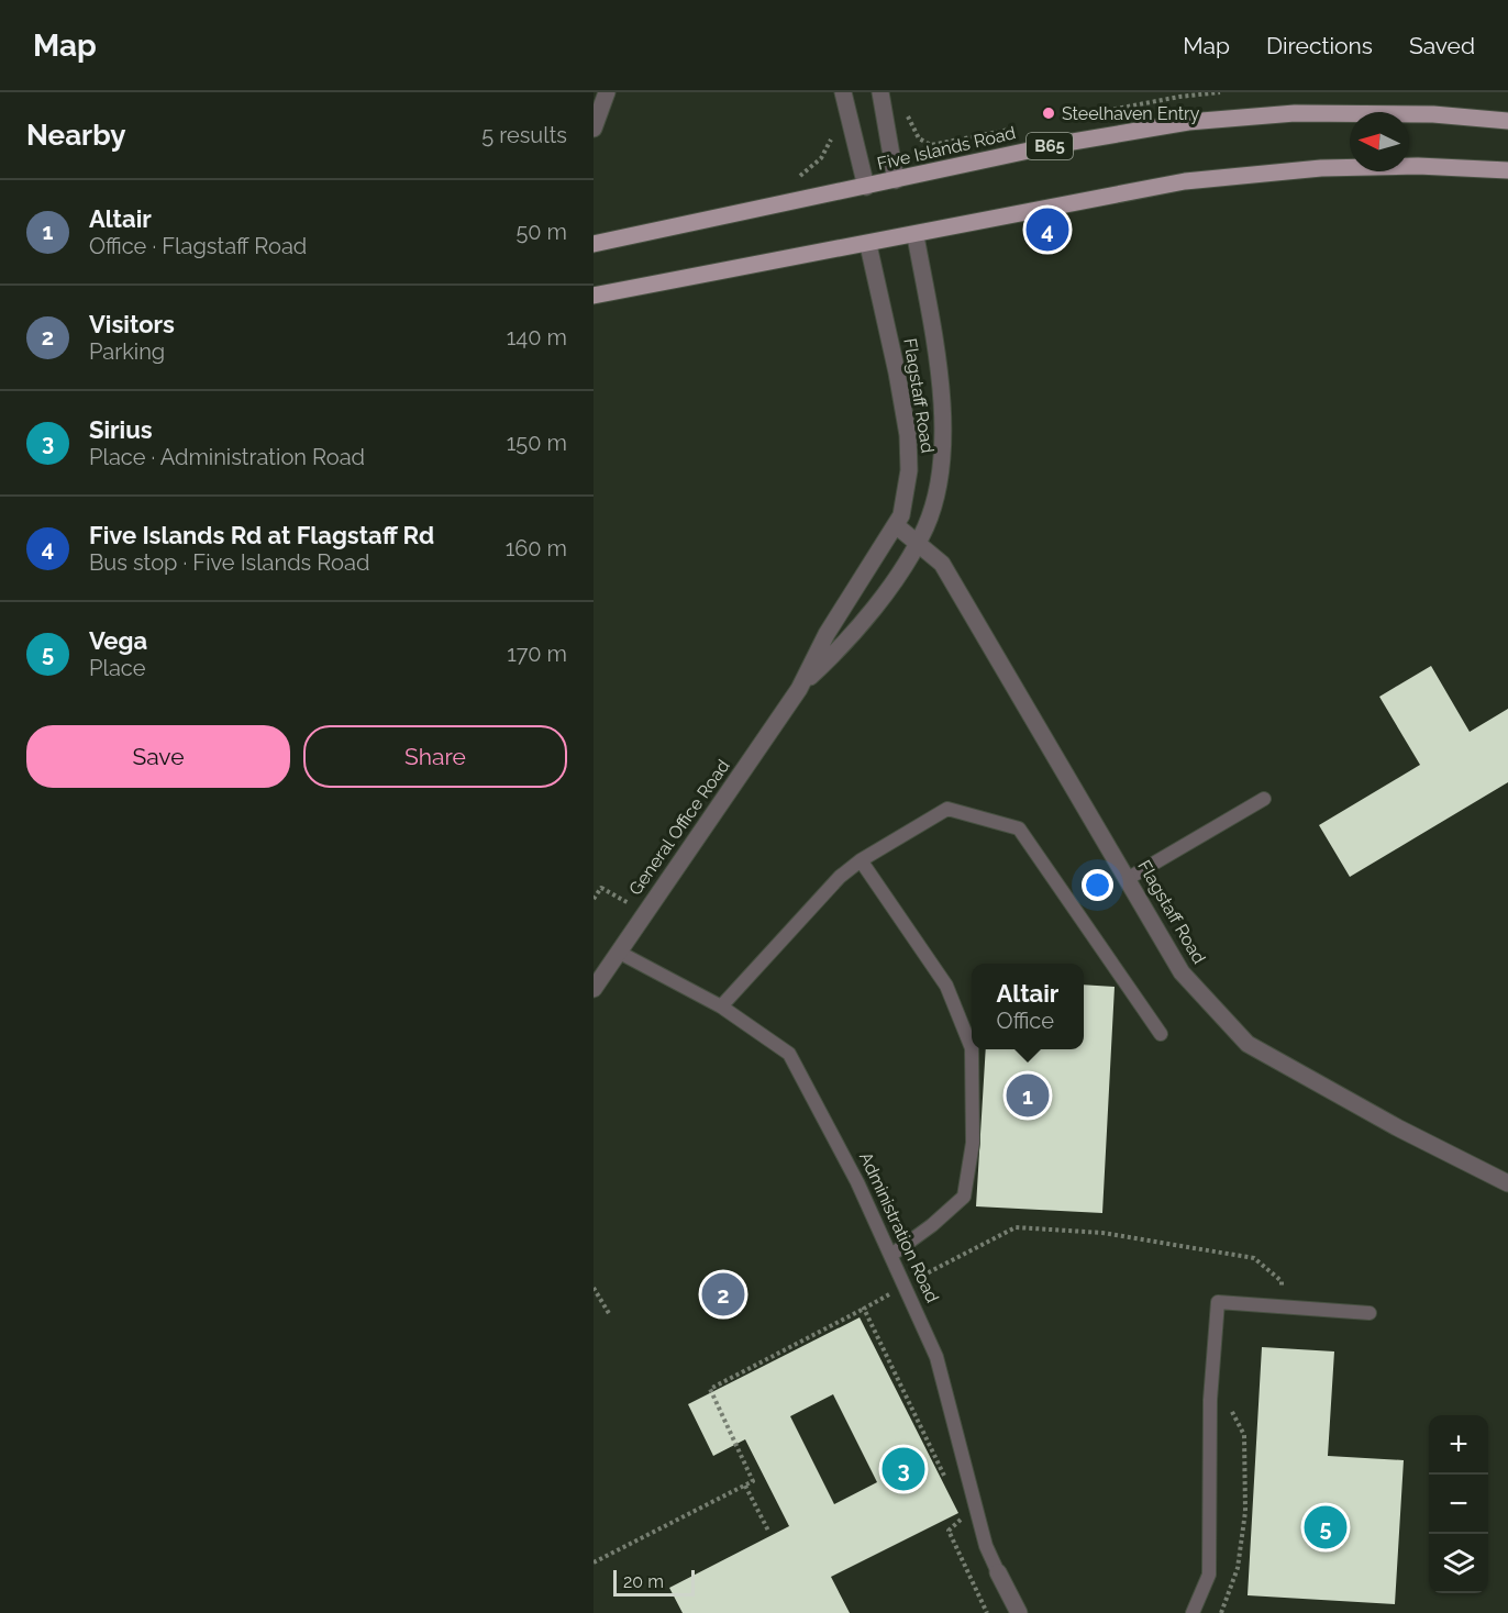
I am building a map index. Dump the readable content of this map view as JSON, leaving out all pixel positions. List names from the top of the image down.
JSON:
{
  "streets": {
    "main road": ["B65", "Five Islands Road"],
    "street": ["Flagstaff Road", "General Office Road", "Administration Road"]
  },
  "crossings": [
    ["Flagstaff Road", "General Office Road"],
    ["General Office Road", "Administration Road"]
  ],
  "places": ["Steelhaven Entry"],
  "scale_bar": "20 m",
  "north": "left",
  "page": {
    "header": "Map",
    "nav": ["Map", "Directions", "Saved"],
    "heading": ["Nearby", "5 results"],
    "list": [
      {
        "mark": "1",
        "name": "Altair",
        "note": "Office · Flagstaff Road",
        "value": "50 m"
      },
      {
        "mark": "2",
        "name": "Visitors",
        "note": "Parking",
        "value": "140 m"
      },
      {
        "mark": "3",
        "name": "Sirius",
        "note": "Place · Administration Road",
        "value": "150 m"
      },
      {
        "mark": "4",
        "name": "Five Islands Rd at Flagstaff Rd",
        "note": "Bus stop · Five Islands Road",
        "value": "160 m"
      },
      {
        "mark": "5",
        "name": "Vega",
        "note": "Place",
        "value": "170 m"
      }
    ],
    "pins": [
      "4",
      "1",
      "2",
      "3",
      "5"
    ],
    "buttons": ["Save", "Share"],
    "popup": ["Altair", "Office"],
    "map_buttons": ["+", "−"],
    "scale": "20 m"
  }
}
